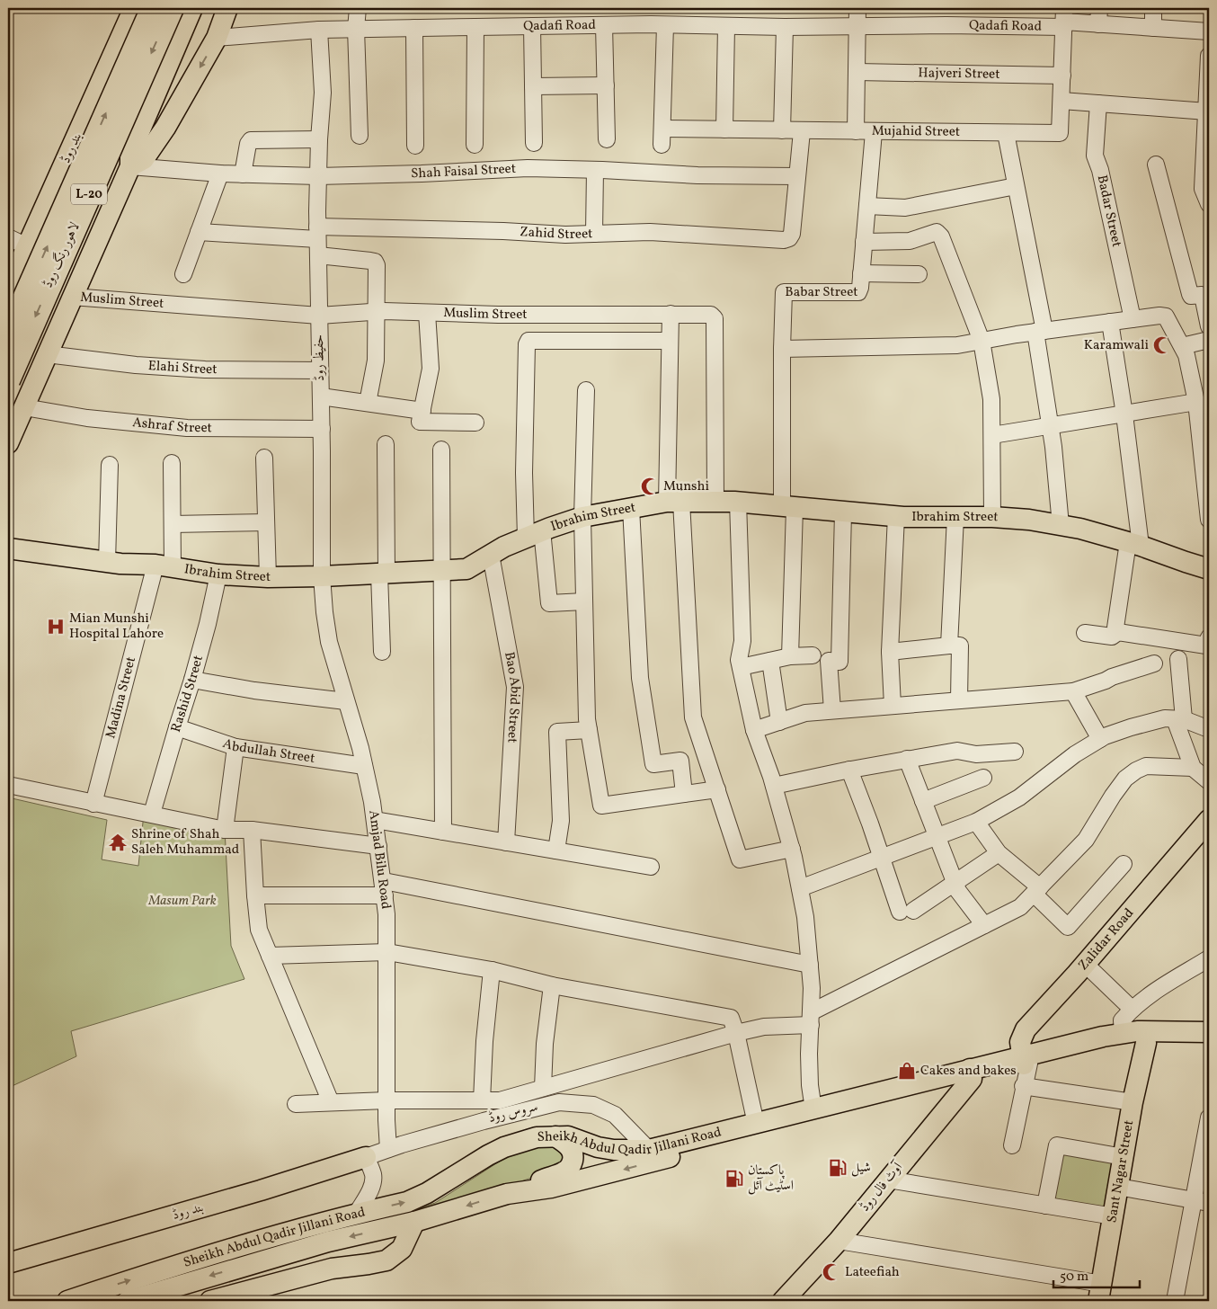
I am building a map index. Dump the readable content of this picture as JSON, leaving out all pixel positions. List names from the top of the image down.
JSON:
{
  "streets": {
    "highway": ["L-20", "لاہور رنگ روڈ"],
    "main road": [
      "بند روڈ",
      "Ibrahim Street",
      "Zalidar Road",
      "Sheikh Abdul Qadir Jillani Road",
      "Sant Nagar Street",
      "آوٹ فال روڈ"
    ],
    "street": [
      "Qadafi Road",
      "Hajveri Street",
      "Mujahid Street",
      "Shah Faisal Street",
      "Badar Street",
      "Zahid Street",
      "Babar Street",
      "Muslim Street",
      "حفیظ روڈ",
      "Elahi Street",
      "Ashraf Street",
      "Rashid Street",
      "Madina Street",
      "Bao Abid Street",
      "Abdullah Street",
      "Amjad Bilu Road",
      "سروس روڈ"
    ]
  },
  "crossings": [
    ["Qadafi Road", "Mujahid Street"],
    ["Qadafi Road", "حفیظ روڈ"],
    ["Hajveri Street", "Mujahid Street"],
    ["Mujahid Street", "Babar Street"],
    ["بند روڈ", "سروس روڈ"],
    ["Shah Faisal Street", "Zahid Street"],
    ["Shah Faisal Street", "حفیظ روڈ"],
    ["Zahid Street", "حفیظ روڈ"],
    ["Babar Street", "Ibrahim Street"],
    ["Muslim Street", "حفیظ روڈ"],
    ["Muslim Street", "Ibrahim Street"],
    ["حفیظ روڈ", "Elahi Street"],
    ["حفیظ روڈ", "Ashraf Street"],
    ["حفیظ روڈ", "Ibrahim Street"],
    ["حفیظ روڈ", "Amjad Bilu Road"],
    ["Ibrahim Street", "Rashid Street"],
    ["Ibrahim Street", "Madina Street"],
    ["Ibrahim Street", "Bao Abid Street"],
    ["Ibrahim Street", "Amjad Bilu Road"],
    ["Rashid Street", "Abdullah Street"],
    ["Abdullah Street", "Amjad Bilu Road"],
    ["Amjad Bilu Road", "سروس روڈ"],
    ["Zalidar Road", "Sheikh Abdul Qadir Jillani Road"],
    ["سروس روڈ", "Sheikh Abdul Qadir Jillani Road"],
    ["Sheikh Abdul Qadir Jillani Road", "Sant Nagar Street"],
    ["Sheikh Abdul Qadir Jillani Road", "آوٹ فال روڈ"]
  ],
  "parks": ["Masum Park"],
  "places": {
    "mosque": ["Karamwali", "Munshi", "Lateefiah"],
    "hospital": ["Mian Munshi Hospital Lahore"],
    "temple": ["Shrine of Shah Saleh Muhammad"],
    "shop": ["Cakes and bakes"],
    "fuel station": ["شیل", "پاکستان اسٹیٹ آئل"]
  },
  "scale_bar": "50 m"
}
